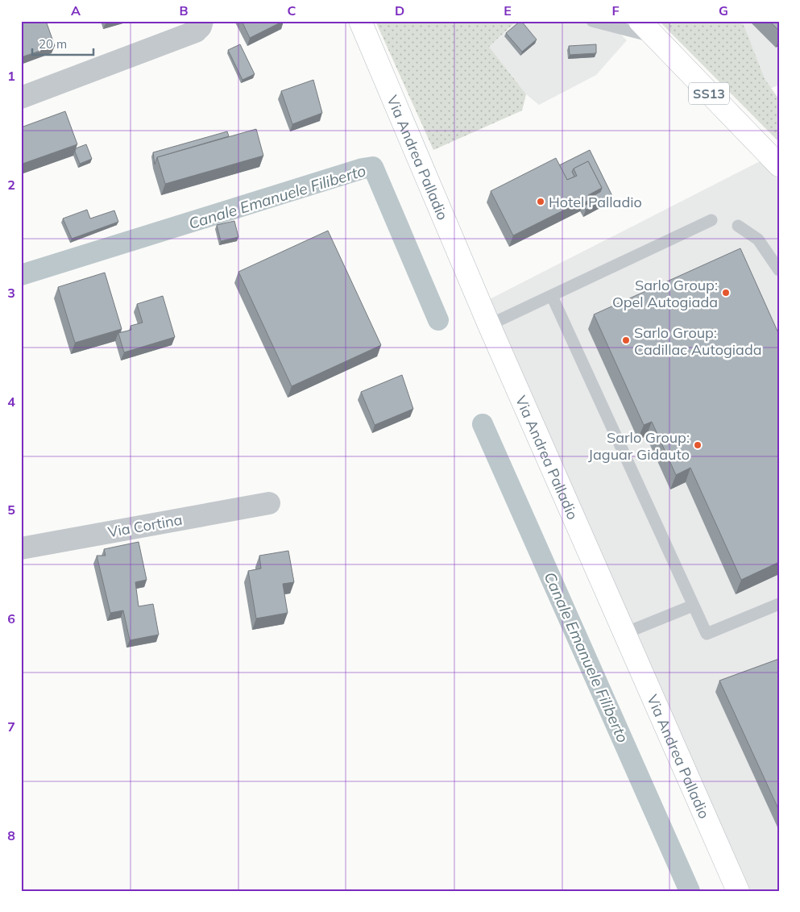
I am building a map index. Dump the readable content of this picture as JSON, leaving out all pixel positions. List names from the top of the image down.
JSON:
{
  "streets": {
    "street": ["SS13", "Via Andrea Palladio", "Via Cortina"]
  },
  "water": ["Canale Emanuele Filiberto"],
  "places": [
    "Hotel Palladio",
    "Sarlo Group: Opel Autogiada",
    "Sarlo Group: Cadillac Autogiada",
    "Sarlo Group: Jaguar Gidauto"
  ],
  "scale_bar": "20 m",
  "grid": {
    "columns": [
      "A",
      "B",
      "C",
      "D",
      "E",
      "F",
      "G"
    ],
    "rows": [
      "1",
      "2",
      "3",
      "4",
      "5",
      "6",
      "7",
      "8"
    ]
  }
}
